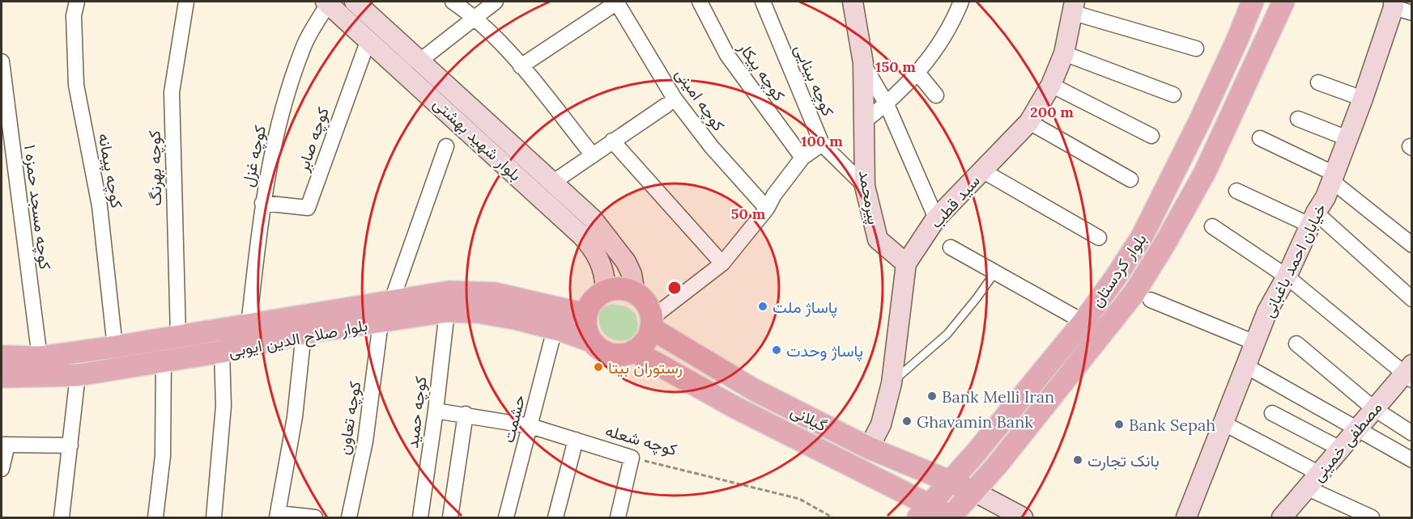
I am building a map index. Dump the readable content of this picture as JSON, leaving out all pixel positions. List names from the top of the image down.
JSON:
{
  "streets": {
    "main road": ["بلوار کردستان", "بلوار صلاح الدین ایوبی", "گیلانی"],
    "street": [
      "کوچه پیکار",
      "کوچه بینایی",
      "کوچه امینی",
      "کوچه صابر",
      "بلوار شهید بهشتی",
      "کوچه غزل",
      "کوچه بهرنگ",
      "کوچه پیمانه",
      "پیرمحمد",
      "سید قطب",
      "کوچه مسجد حمزه ۱",
      "خیابان احمد باغبانی",
      "کوچه حمید",
      "کوچه تعاون",
      "حشمت",
      "کوچه شعله",
      "مصطفی خمینی"
    ]
  },
  "crossings": [
    ["کوچه بینایی", "پیرمحمد"],
    ["کوچه صابر", "بلوار شهید بهشتی"],
    ["کوچه صابر", "کوچه غزل"],
    ["بلوار شهید بهشتی", "کوچه غزل"],
    ["بلوار شهید بهشتی", "بلوار صلاح الدین ایوبی"],
    ["بلوار شهید بهشتی", "گیلانی"],
    ["کوچه غزل", "بلوار صلاح الدین ایوبی"],
    ["کوچه بهرنگ", "بلوار صلاح الدین ایوبی"],
    ["کوچه پیمانه", "بلوار صلاح الدین ایوبی"],
    ["پیرمحمد", "سید قطب"],
    ["سید قطب", "گیلانی"],
    ["کوچه مسجد حمزه ۱", "بلوار صلاح الدین ایوبی"],
    ["بلوار کردستان", "گیلانی"],
    ["بلوار صلاح الدین ایوبی", "کوچه حمید"],
    ["بلوار صلاح الدین ایوبی", "کوچه تعاون"],
    ["بلوار صلاح الدین ایوبی", "گیلانی"],
    ["بلوار صلاح الدین ایوبی", "حشمت"],
    ["کوچه حمید", "کوچه شعله"],
    ["حشمت", "کوچه شعله"]
  ],
  "places": [
    "پاساژ ملت",
    "پاساژ وحدت",
    "رستوران بیتا",
    "Bank Melli Iran",
    "Ghavamin Bank",
    "Bank Sepah",
    "بانک تجارت"
  ],
  "rings": [
    "150 m",
    "200 m",
    "100 m",
    "50 m"
  ]
}
